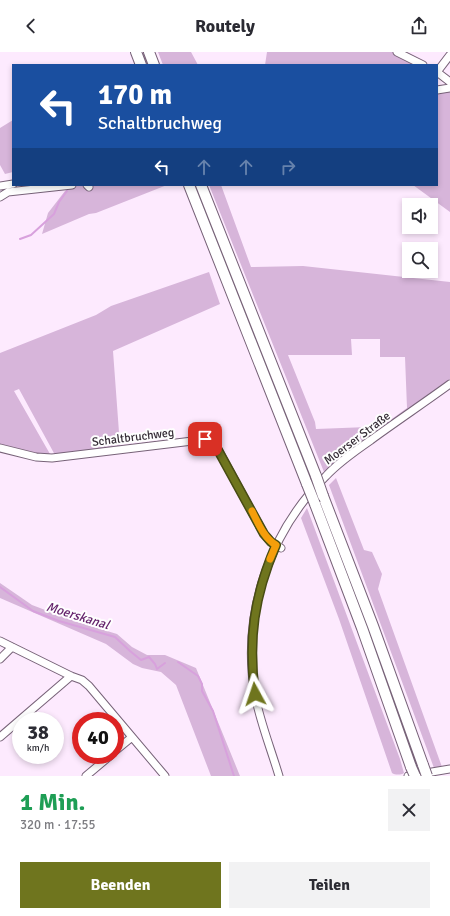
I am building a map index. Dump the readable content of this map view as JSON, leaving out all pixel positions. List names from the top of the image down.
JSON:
{
  "streets": {
    "street": ["Schaltbruchweg", "Moerser Straße"]
  },
  "crossings": [
    ["Schaltbruchweg", "Moerser Straße"]
  ],
  "water": ["Moerskanal"],
  "page": {
    "header": "Routely",
    "turn": ["170 m", "Schaltbruchweg"],
    "speed": "38 km/h",
    "limit": "40",
    "heading": ["1 Min.", "320 m · 17:55"],
    "buttons": ["Beenden", "Teilen"]
  }
}
